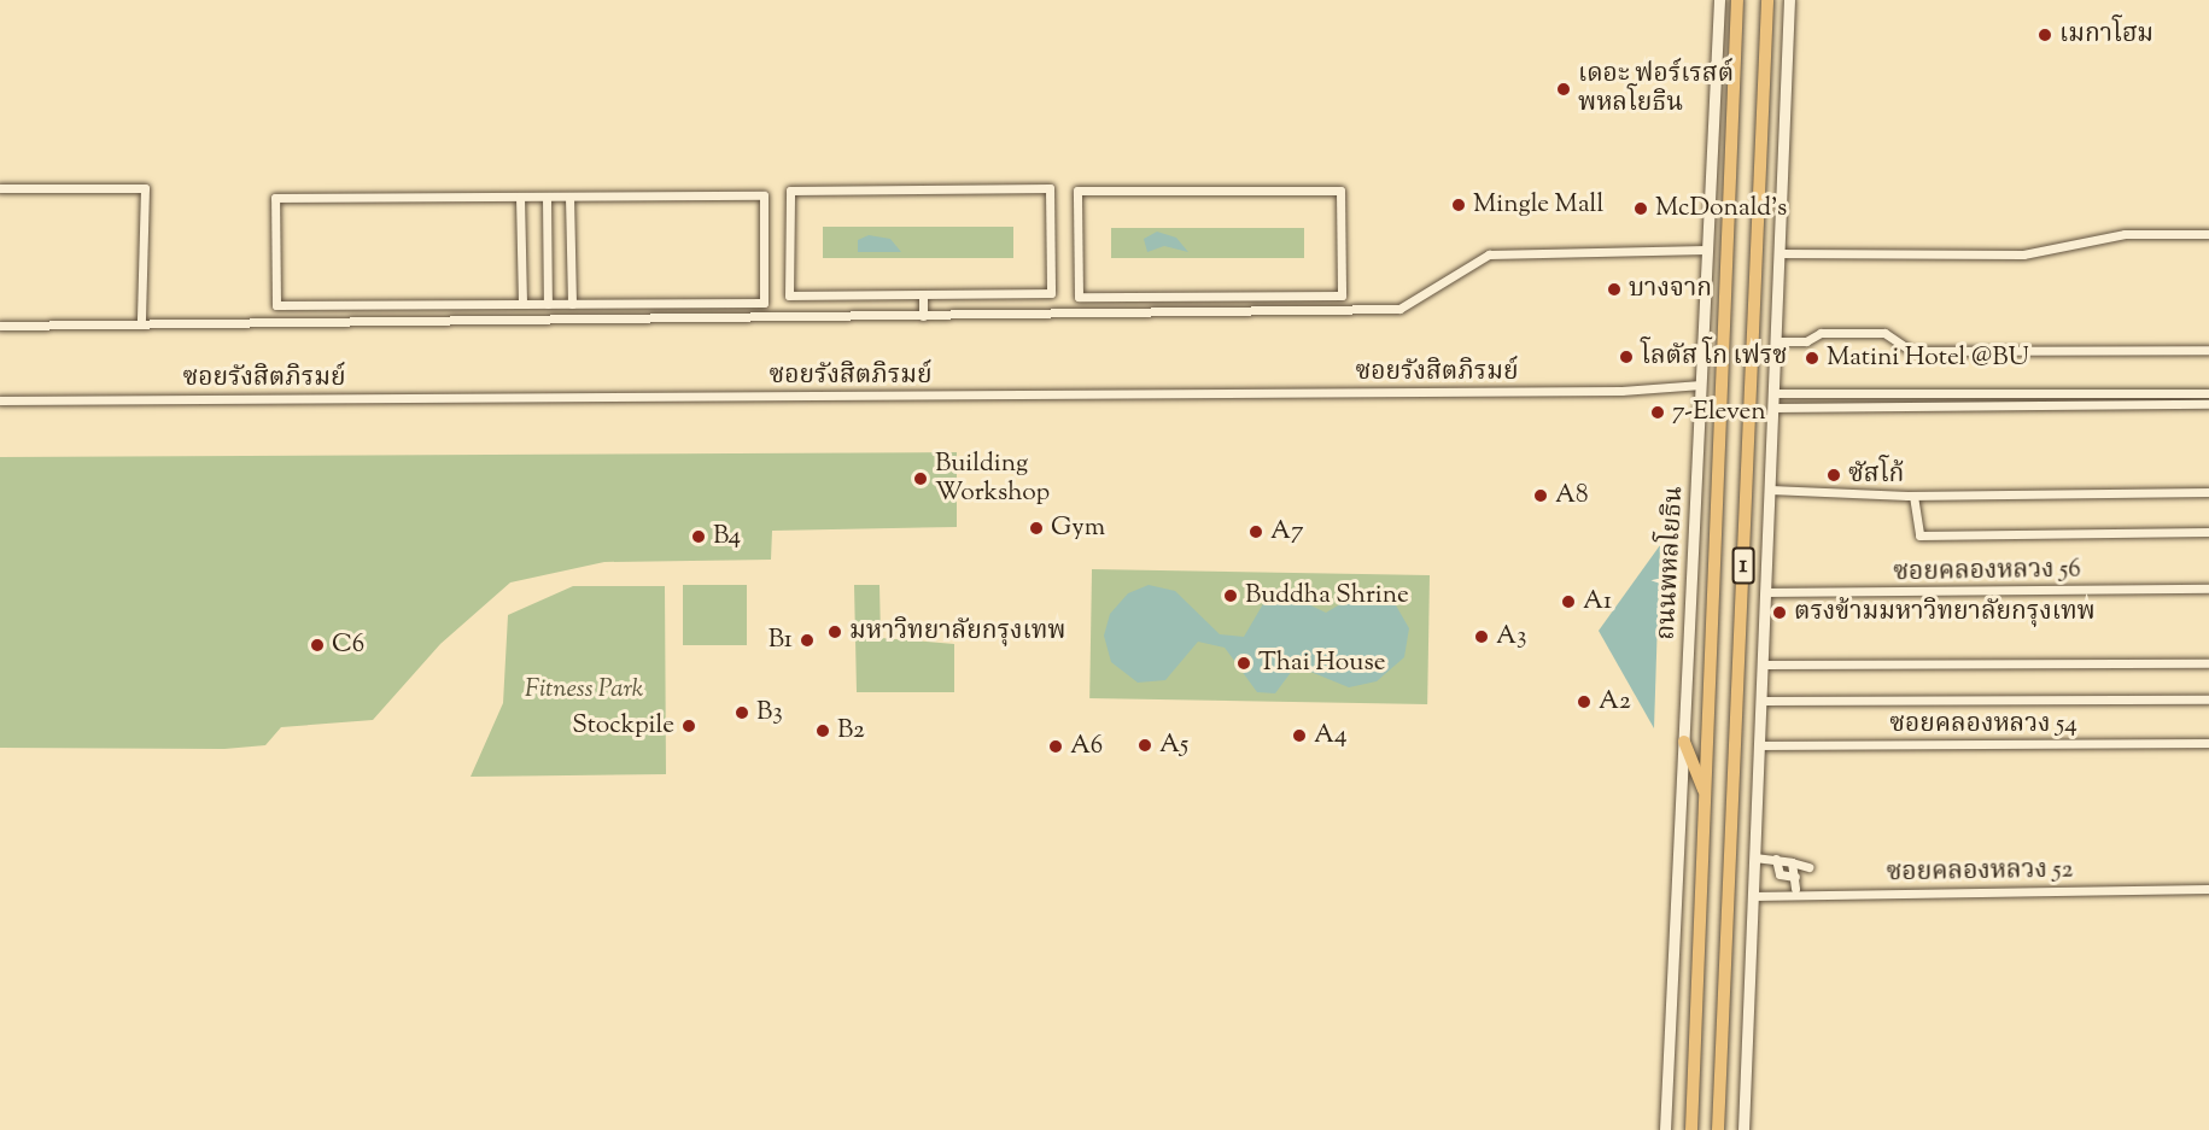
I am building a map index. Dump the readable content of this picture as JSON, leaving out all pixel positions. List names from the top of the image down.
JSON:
{
  "streets": {
    "highway": ["ถนนพหลโยธิน", "1"],
    "street": [
      "ซอยรังสิตภิรมย์",
      "ซอยคลองหลวง 56",
      "ซอยคลองหลวง 54",
      "ซอยคลองหลวง 52"
    ]
  },
  "crossings": [
    ["ซอยรังสิตภิรมย์", "ถนนพหลโยธิน"],
    ["1", "ซอยคลองหลวง 56"],
    ["1", "ซอยคลองหลวง 54"],
    ["1", "ซอยคลองหลวง 52"]
  ],
  "parks": ["Fitness Park"],
  "places": [
    "เมกาโฮม",
    "เดอะ ฟอร์เรสต์ พหลโยธิน",
    "Mingle Mall",
    "McDonald's",
    "บางจาก",
    "โลตัส โก เฟรช",
    "Matini Hotel @BU",
    "7-Eleven",
    "ซัสโก้",
    "Building Workshop",
    "A8",
    "Gym",
    "A7",
    "B4",
    "Buddha Shrine",
    "A1",
    "ตรงข้ามมหาวิทยาลัยกรุงเทพ",
    "มหาวิทยาลัยกรุงเทพ",
    "A3",
    "B1",
    "C6",
    "Thai House",
    "A2",
    "B3",
    "Stockpile",
    "B2",
    "A4",
    "A5",
    "A6"
  ]
}
